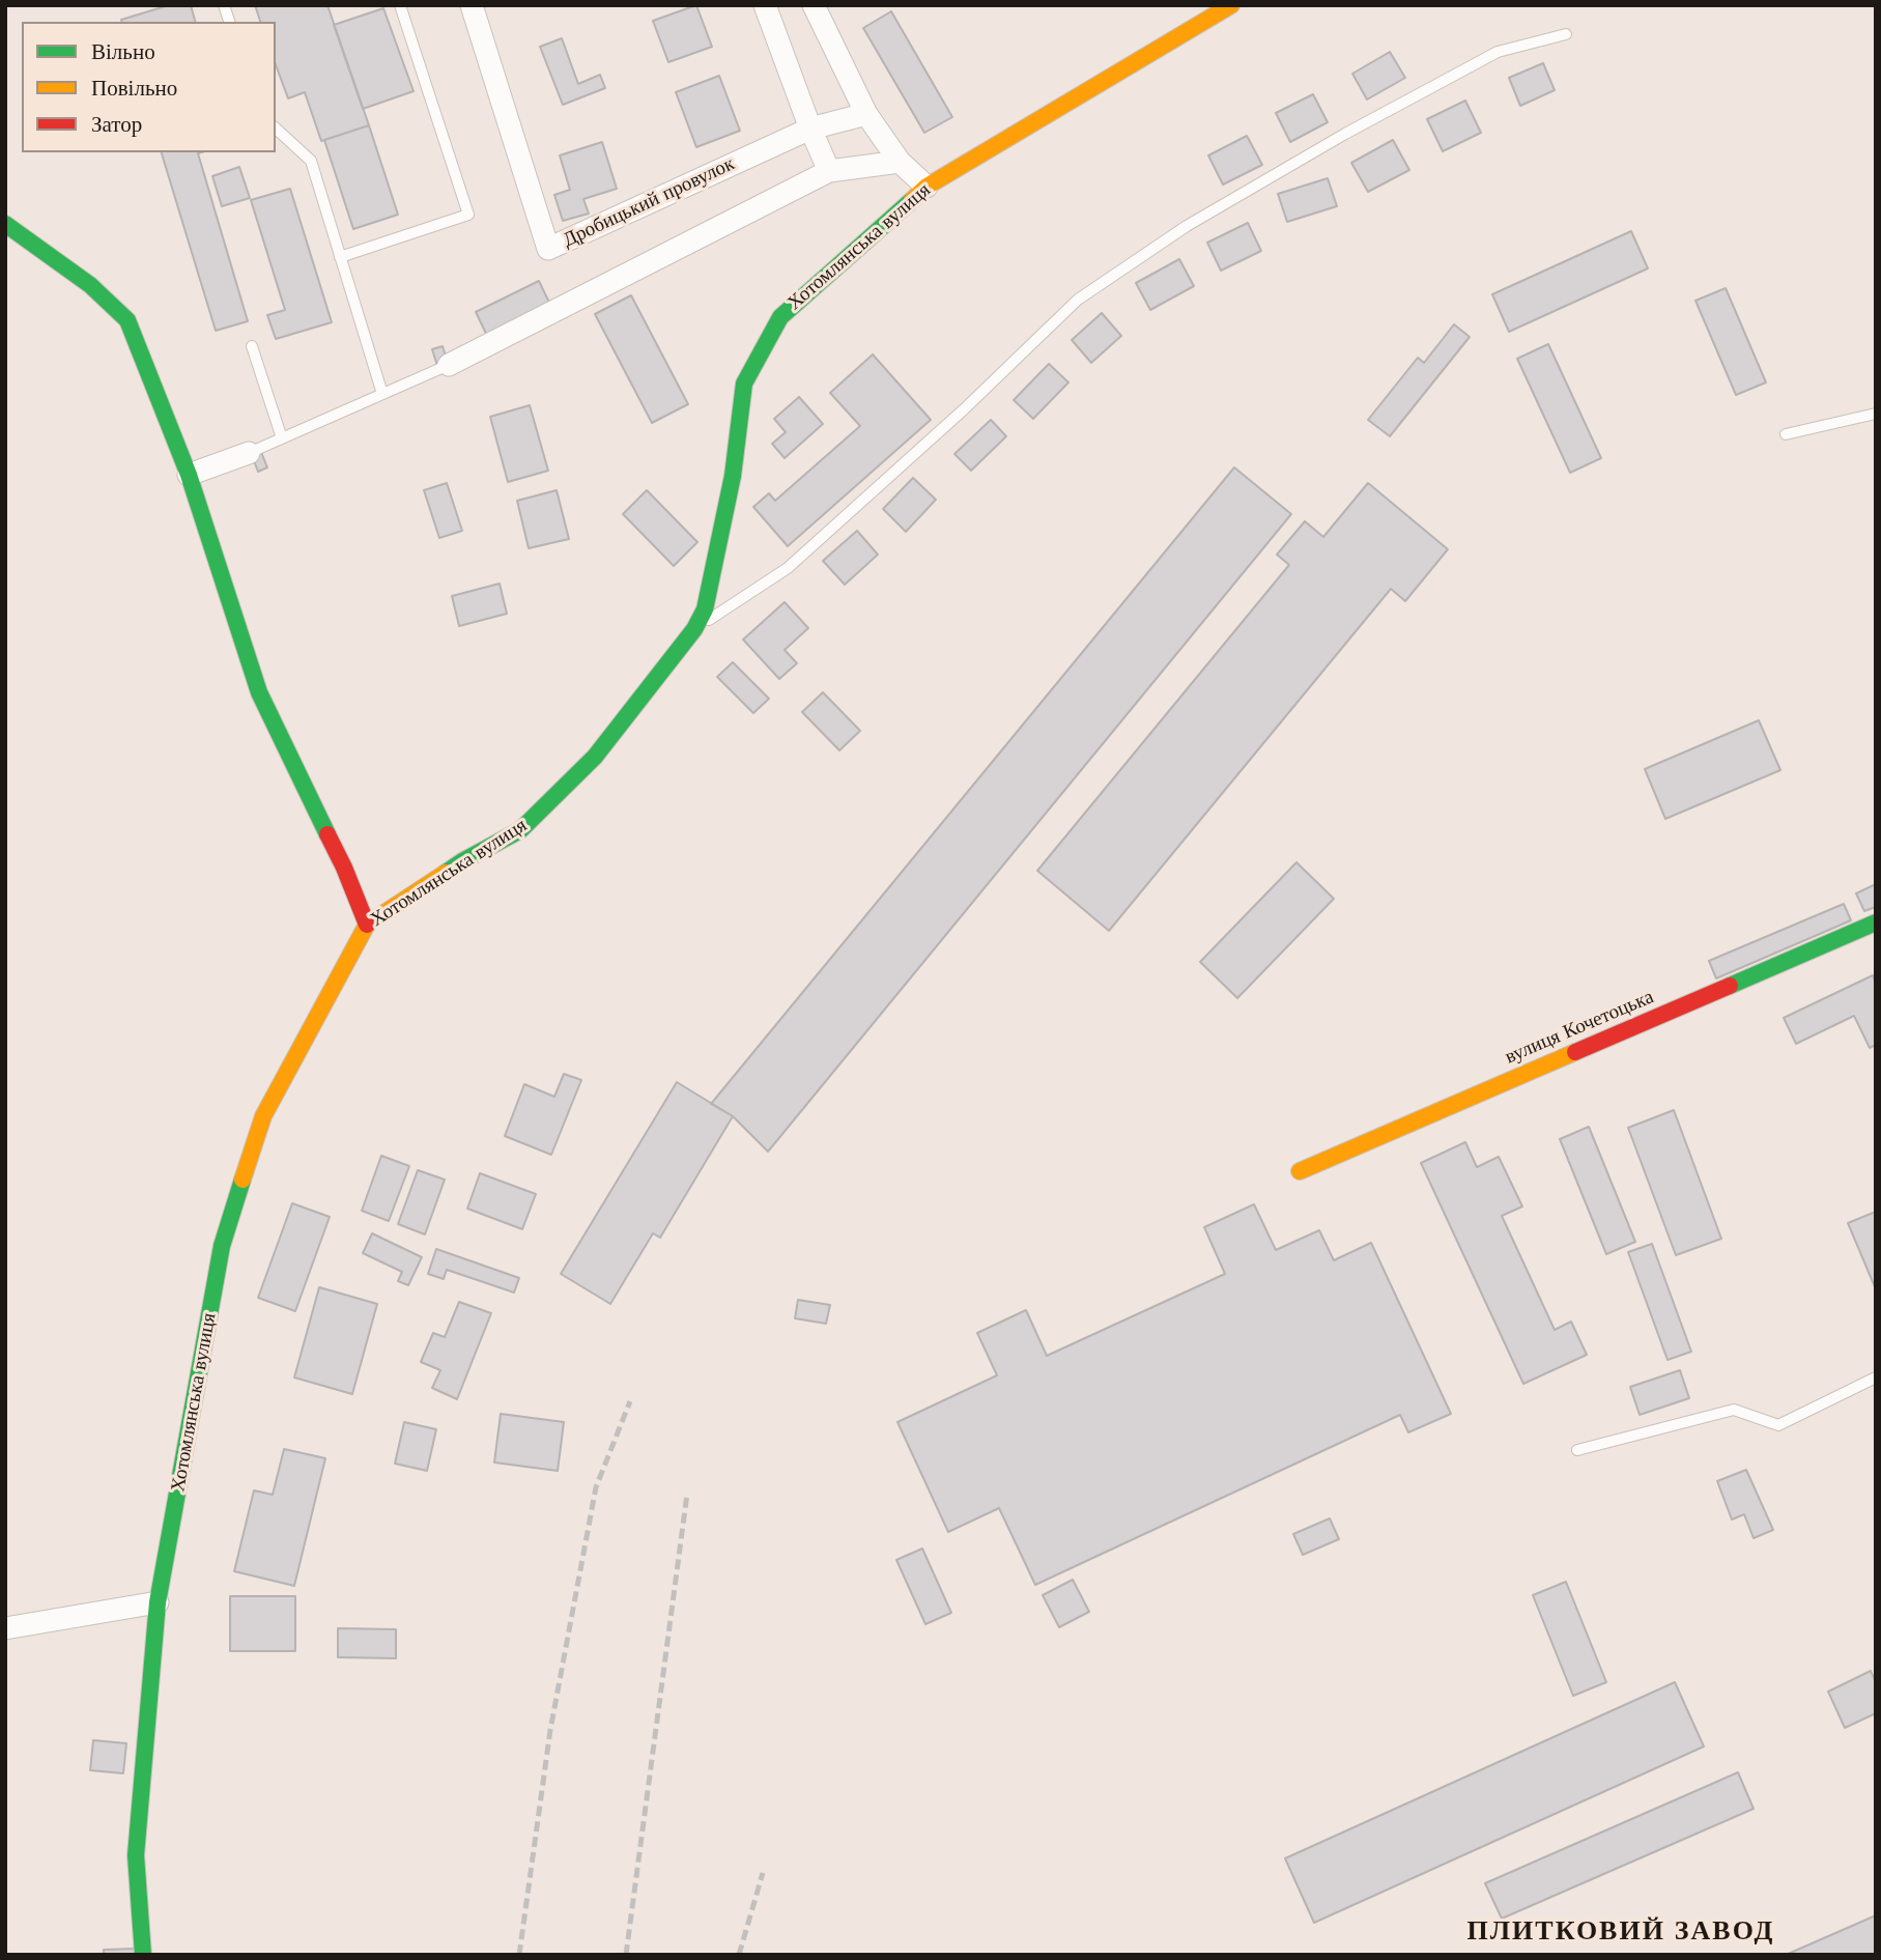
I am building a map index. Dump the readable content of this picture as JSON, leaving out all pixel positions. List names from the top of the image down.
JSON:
{
  "streets": {
    "street": ["Дробицький провулок", "Хотомлянська вулиця", "вулиця Кочетоцька"]
  },
  "districts": ["ПЛИТКОВИЙ ЗАВОД"],
  "legend": ["Вільно", "Повільно", "Затор"]
}
